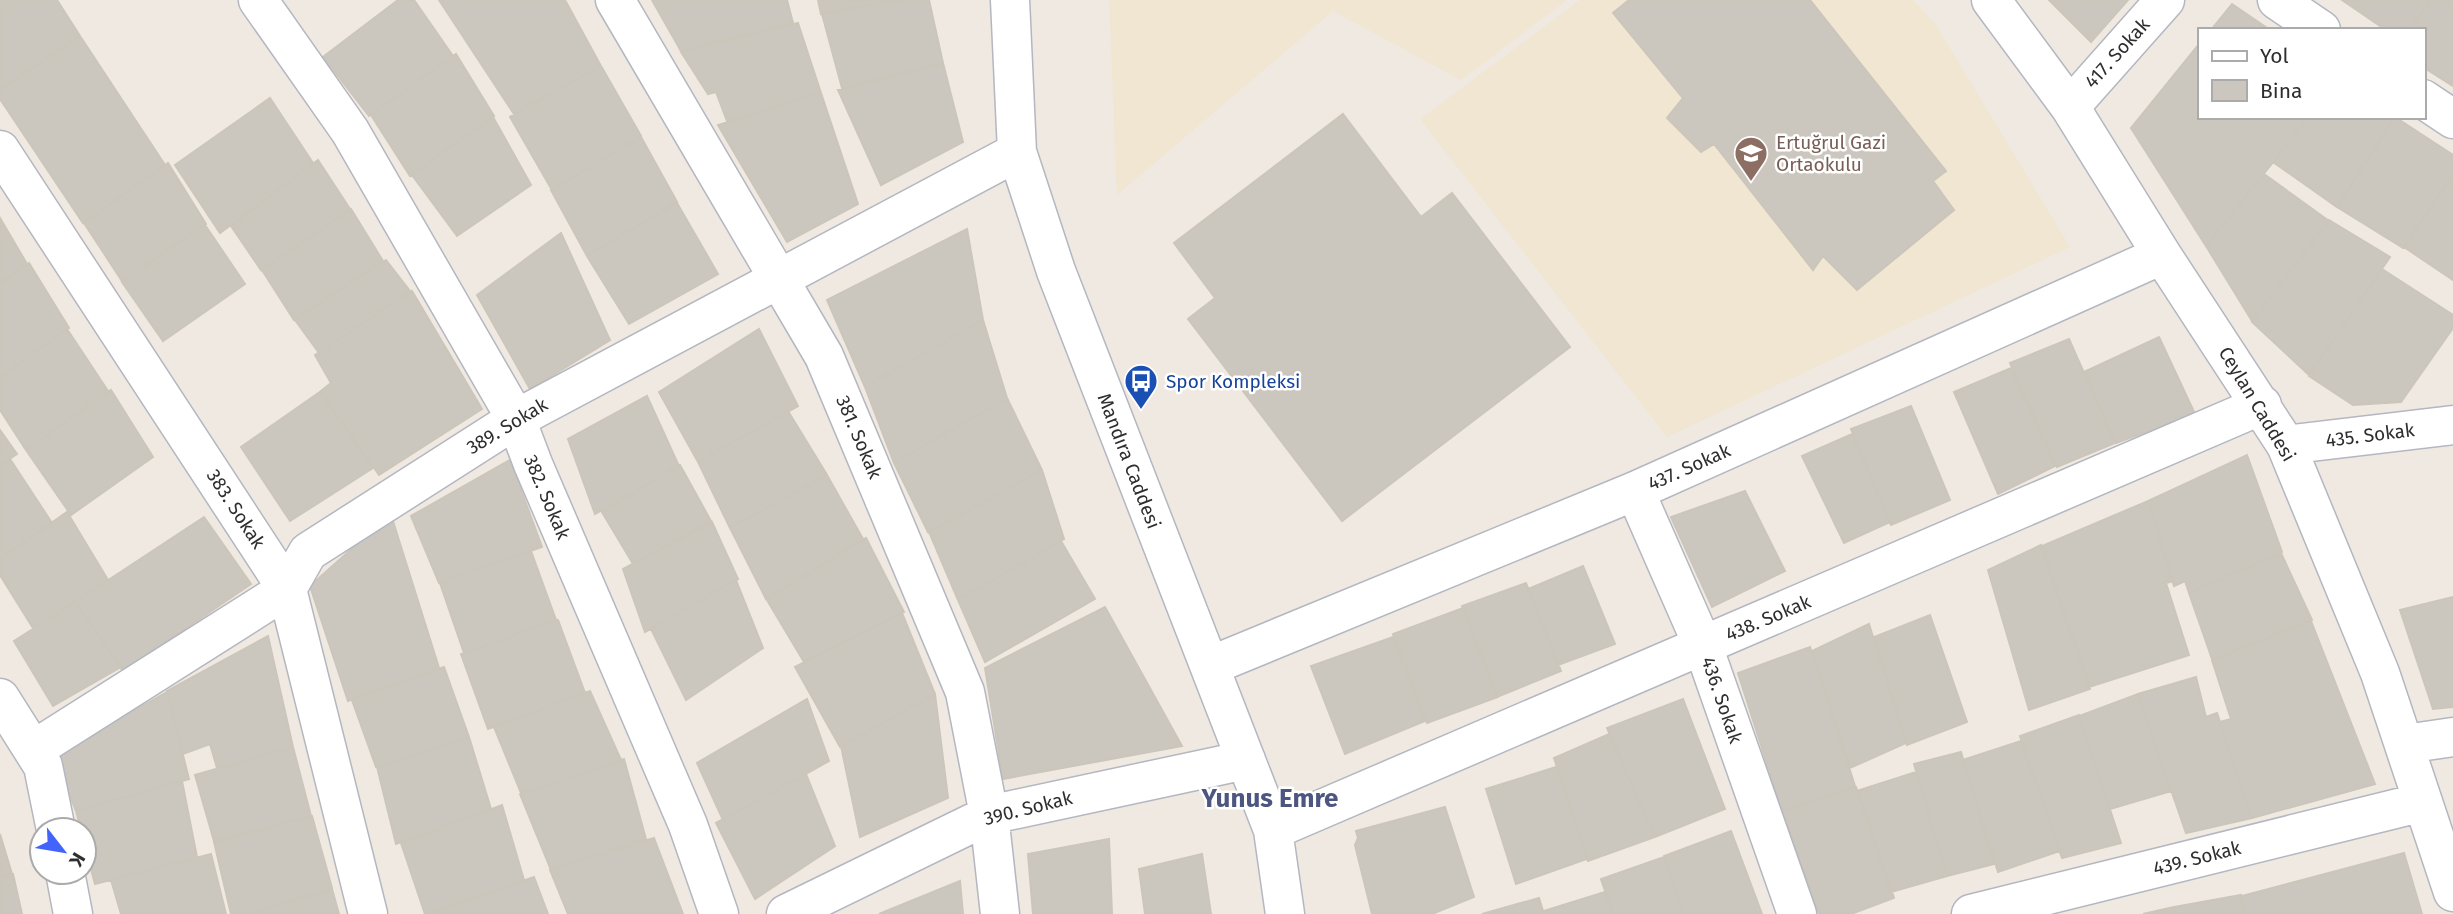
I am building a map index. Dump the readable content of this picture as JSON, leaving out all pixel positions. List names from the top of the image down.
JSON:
{
  "streets": {
    "street": [
      "417. Sokak",
      "Ceylan Caddesi",
      "389. Sokak",
      "435. Sokak",
      "381. Sokak",
      "Mandıra Caddesi",
      "437. Sokak",
      "382. Sokak",
      "383. Sokak",
      "438. Sokak",
      "436. Sokak",
      "390. Sokak",
      "439. Sokak"
    ]
  },
  "crossings": [
    ["417. Sokak", "Ceylan Caddesi"],
    ["Ceylan Caddesi", "435. Sokak"],
    ["Ceylan Caddesi", "437. Sokak"],
    ["Ceylan Caddesi", "438. Sokak"],
    ["Ceylan Caddesi", "439. Sokak"],
    ["389. Sokak", "381. Sokak"],
    ["389. Sokak", "Mandıra Caddesi"],
    ["389. Sokak", "382. Sokak"],
    ["389. Sokak", "383. Sokak"],
    ["381. Sokak", "390. Sokak"],
    ["Mandıra Caddesi", "437. Sokak"],
    ["Mandıra Caddesi", "438. Sokak"],
    ["Mandıra Caddesi", "390. Sokak"],
    ["437. Sokak", "436. Sokak"],
    ["438. Sokak", "436. Sokak"]
  ],
  "districts": ["Yunus Emre"],
  "places": {
    "school or university": ["Ertuğrul Gazi Ortaokulu"],
    "bus stop": ["Spor Kompleksi"]
  },
  "legend": ["Yol", "Bina"],
  "north": "bottom right"
}
